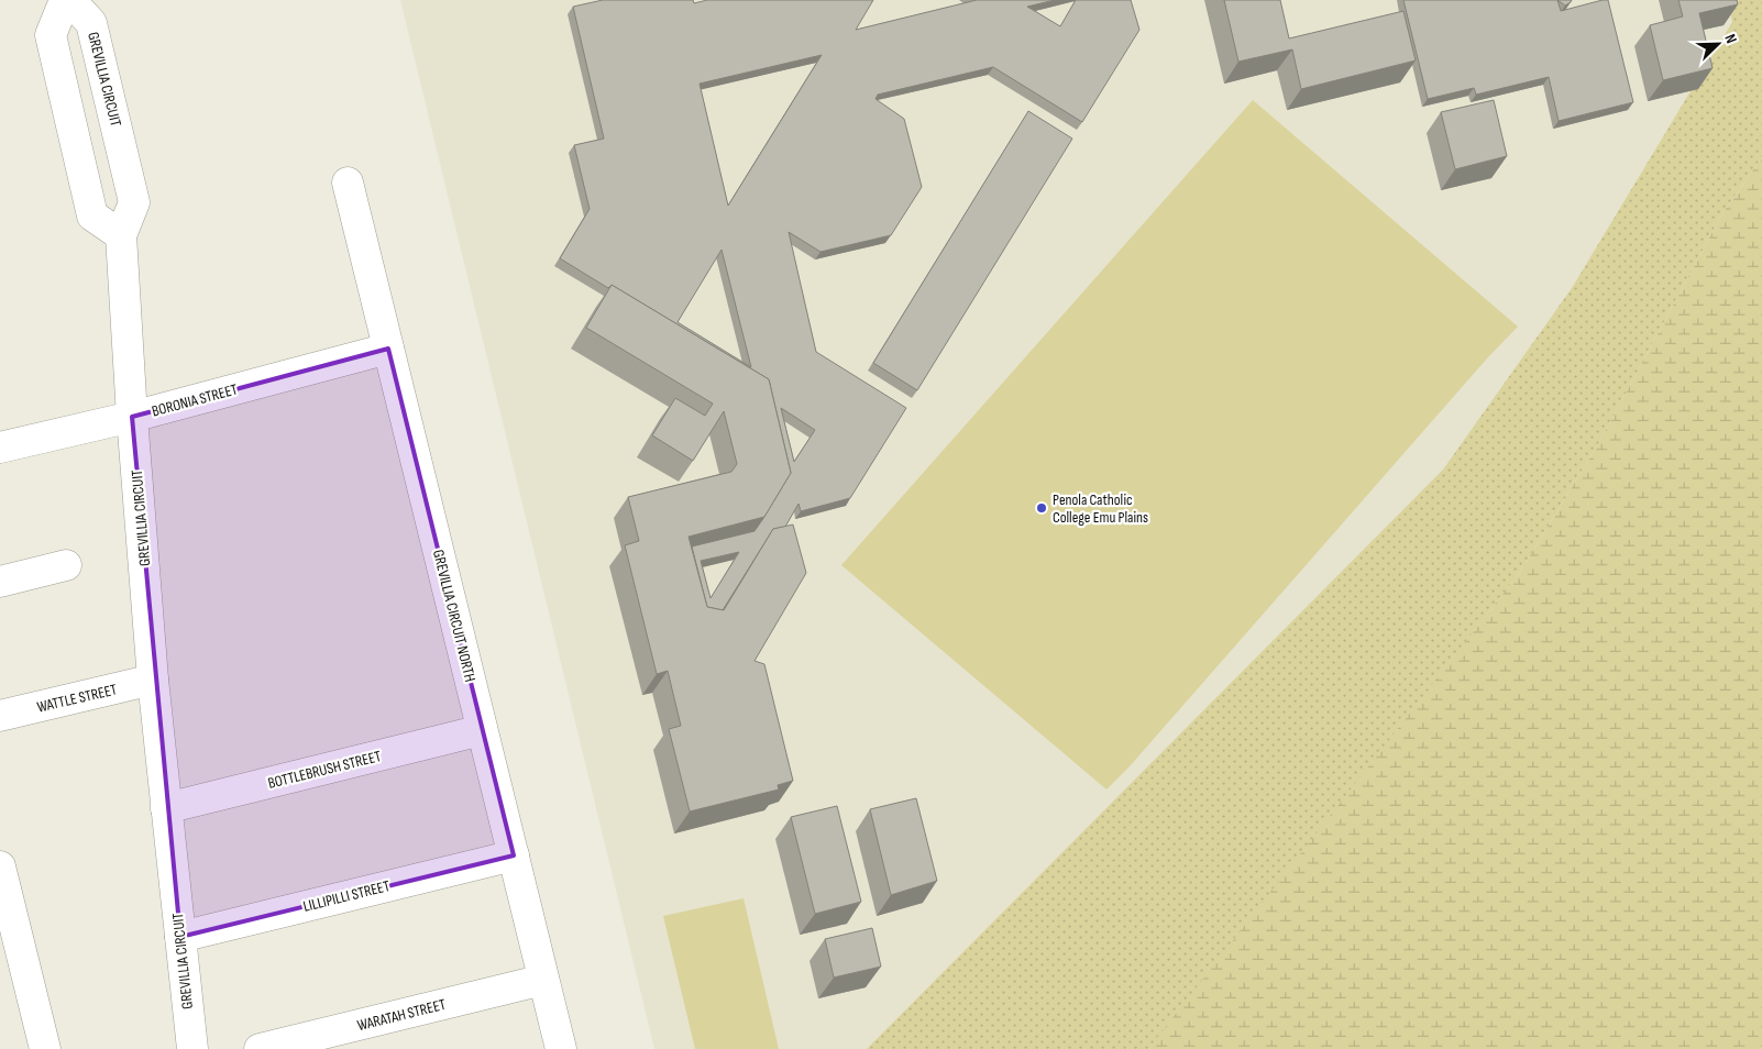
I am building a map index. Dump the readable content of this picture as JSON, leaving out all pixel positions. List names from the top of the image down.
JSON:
{
  "streets": {
    "street": [
      "GREVILLIA CIRCUIT",
      "BORONIA STREET",
      "GREVILLIA CIRCUIT NORTH",
      "WATTLE STREET",
      "BOTTLEBRUSH STREET",
      "LILLIPILLI STREET",
      "WARATAH STREET"
    ]
  },
  "crossings": [
    ["GREVILLIA CIRCUIT", "BORONIA STREET"],
    ["GREVILLIA CIRCUIT", "WATTLE STREET"],
    ["GREVILLIA CIRCUIT", "BOTTLEBRUSH STREET"],
    ["GREVILLIA CIRCUIT", "LILLIPILLI STREET"],
    ["BORONIA STREET", "GREVILLIA CIRCUIT NORTH"],
    ["GREVILLIA CIRCUIT NORTH", "BOTTLEBRUSH STREET"],
    ["GREVILLIA CIRCUIT NORTH", "LILLIPILLI STREET"],
    ["GREVILLIA CIRCUIT NORTH", "WARATAH STREET"]
  ],
  "places": ["Penola Catholic College Emu Plains"],
  "north": "top right"
}
